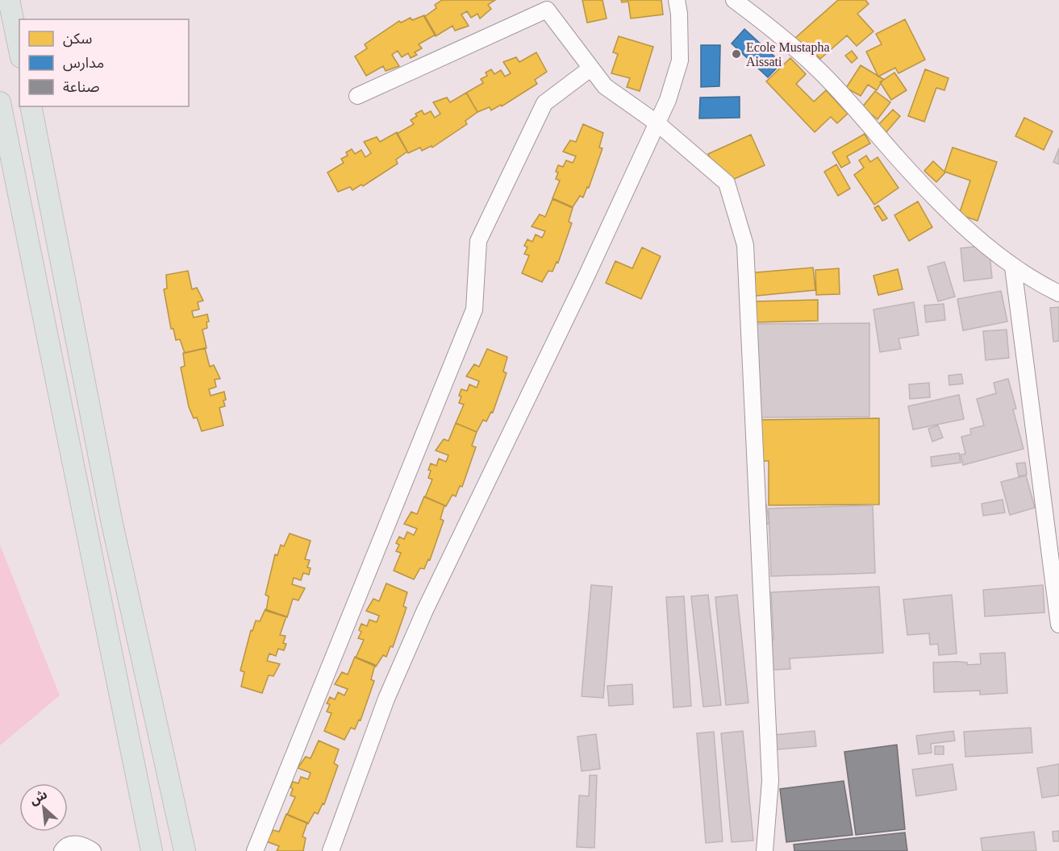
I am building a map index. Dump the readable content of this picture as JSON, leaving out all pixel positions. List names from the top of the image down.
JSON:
{
  "places": ["Ecole Mustapha Aissati"],
  "legend": ["سكن", "مدارس", "صناعة"],
  "north": "top left"
}
